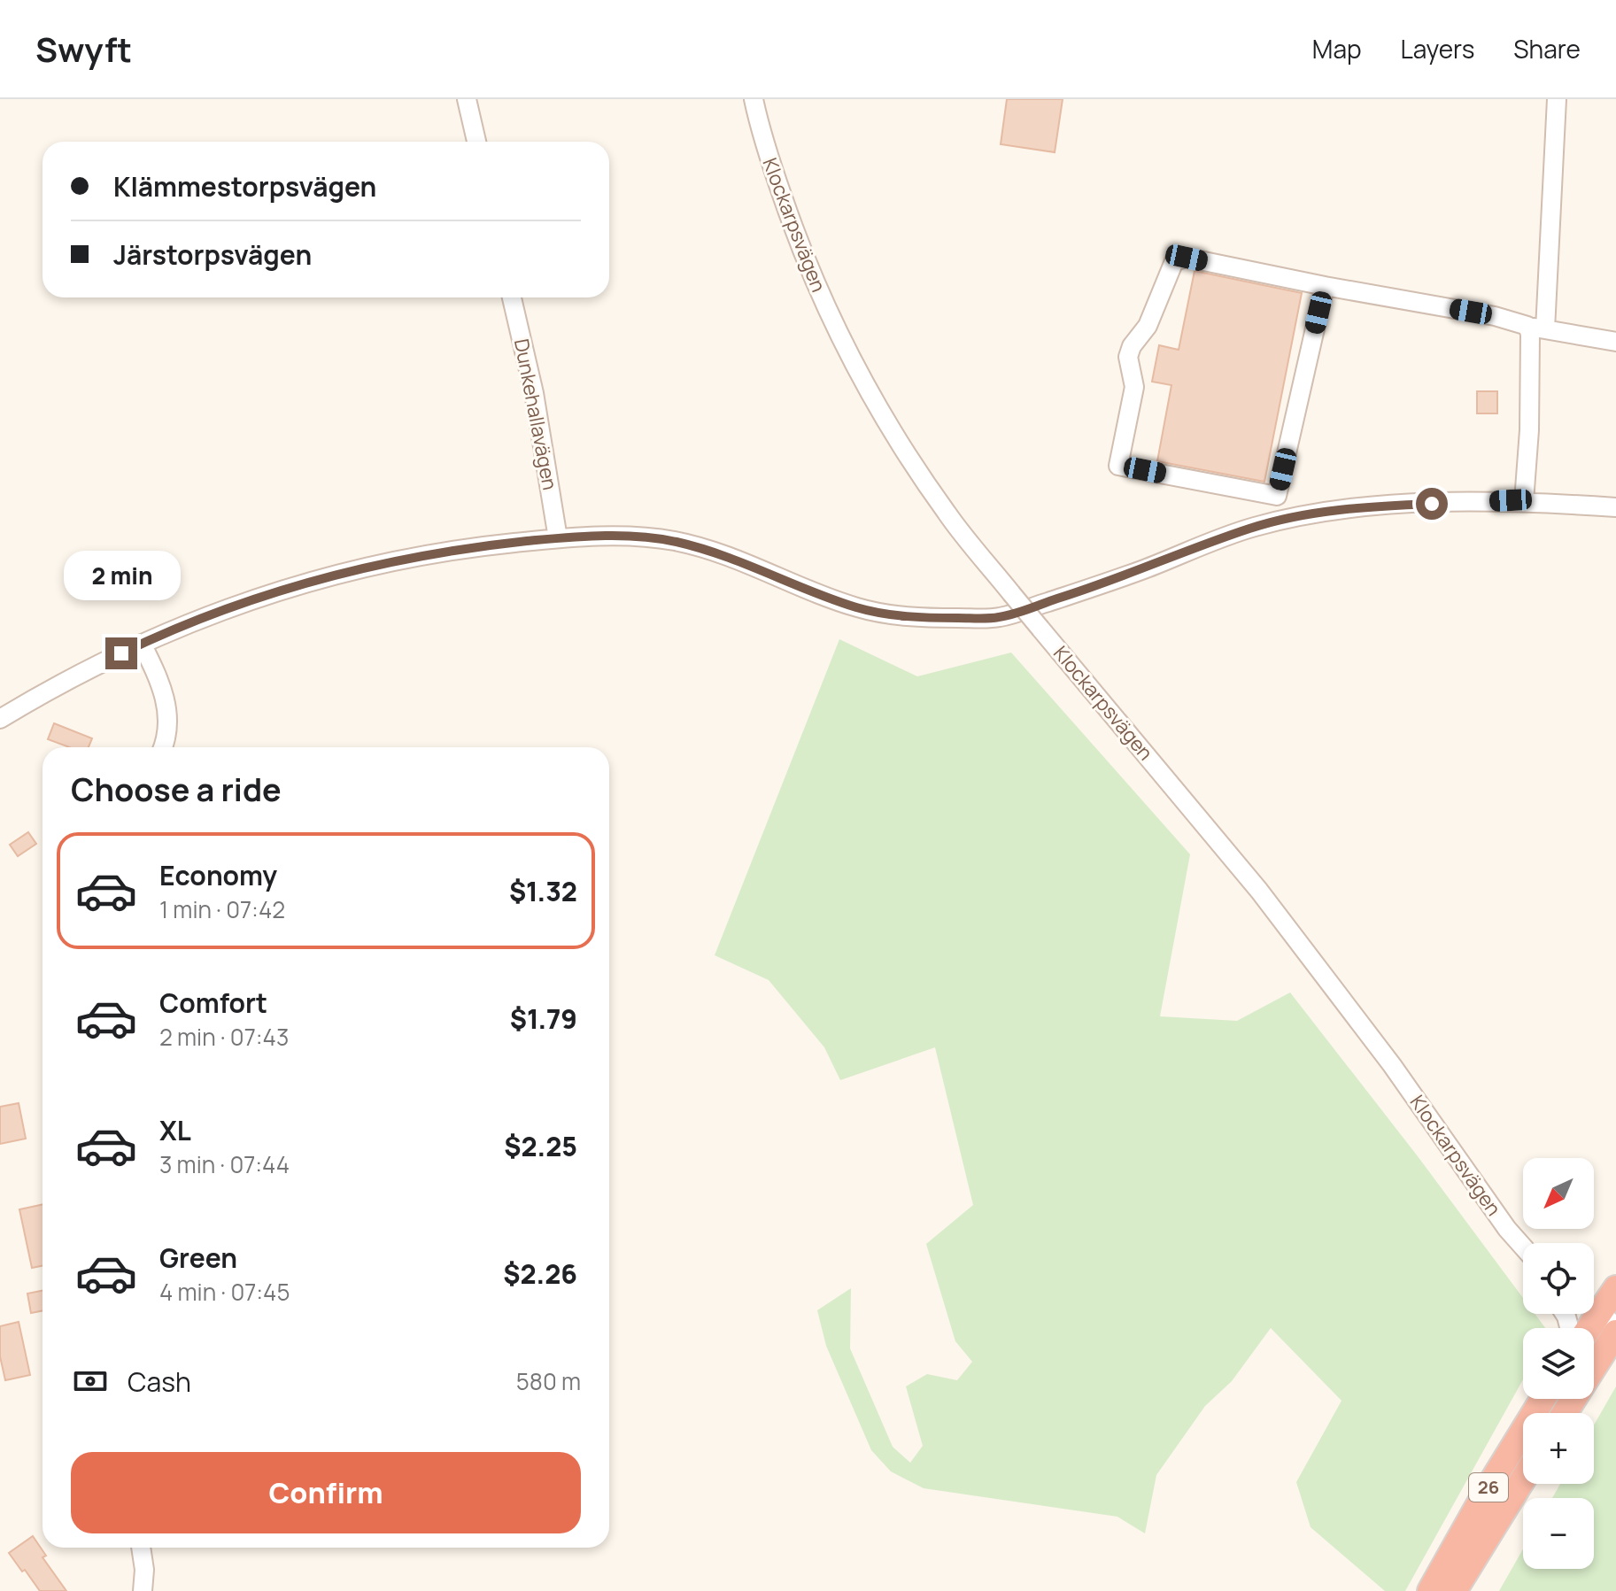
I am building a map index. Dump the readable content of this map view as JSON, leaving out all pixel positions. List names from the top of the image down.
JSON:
{
  "streets": {
    "highway": ["26"],
    "street": ["Klockarpsvägen", "Dunkehallavägen"]
  },
  "north": "bottom left",
  "page": {
    "header": "Swyft",
    "nav": ["Map", "Layers", "Share"],
    "banner": ["Klämmestorpsvägen", "Järstorpsvägen"],
    "bubble": "2 min",
    "heading": "Choose a ride",
    "list": [
      {
        "name": "Economy",
        "note": "1 min · 07:42",
        "value": "$1.32"
      },
      {
        "name": "Comfort",
        "note": "2 min · 07:43",
        "value": "$1.79"
      },
      {
        "name": "XL",
        "note": "3 min · 07:44",
        "value": "$2.25"
      },
      {
        "name": "Green",
        "note": "4 min · 07:45",
        "value": "$2.26"
      }
    ],
    "map_buttons": ["+", "−"],
    "pay": ["Cash", "580 m"],
    "buttons": "Confirm"
  }
}
